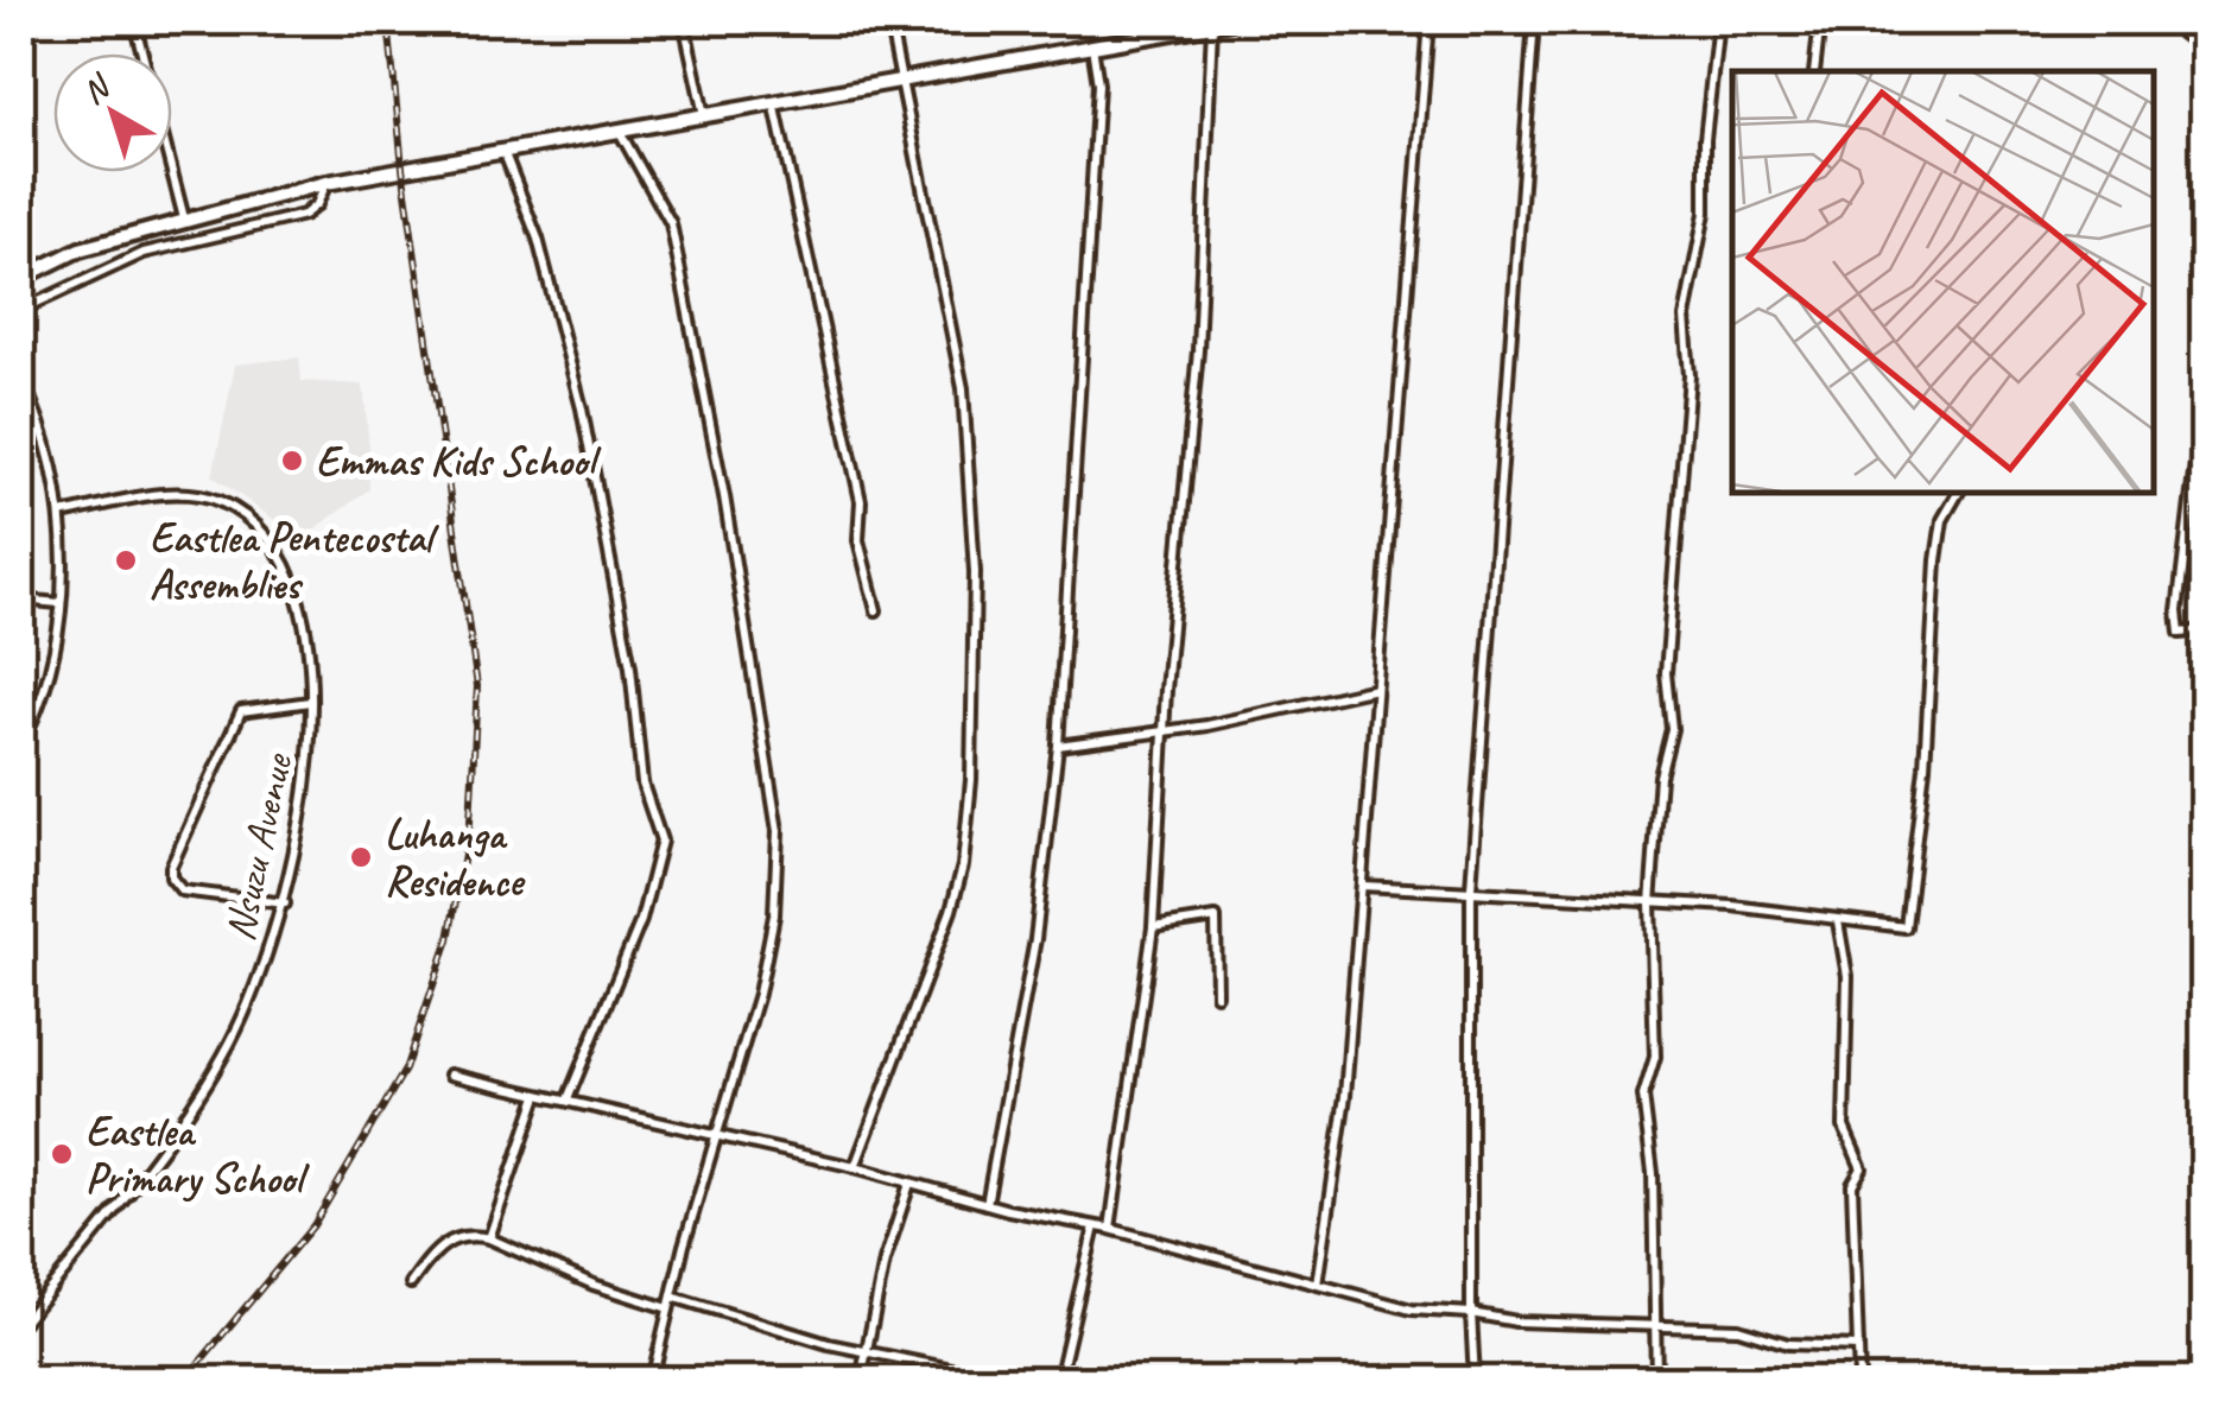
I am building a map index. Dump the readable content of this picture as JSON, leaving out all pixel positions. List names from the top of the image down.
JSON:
{
  "streets": {
    "street": ["Nsuzu Avenue"]
  },
  "places": [
    "Emmas Kids School",
    "Eastlea Pentecostal Assemblies",
    "Luhanga Residence",
    "Eastlea Primary School"
  ],
  "north": "top left"
}
